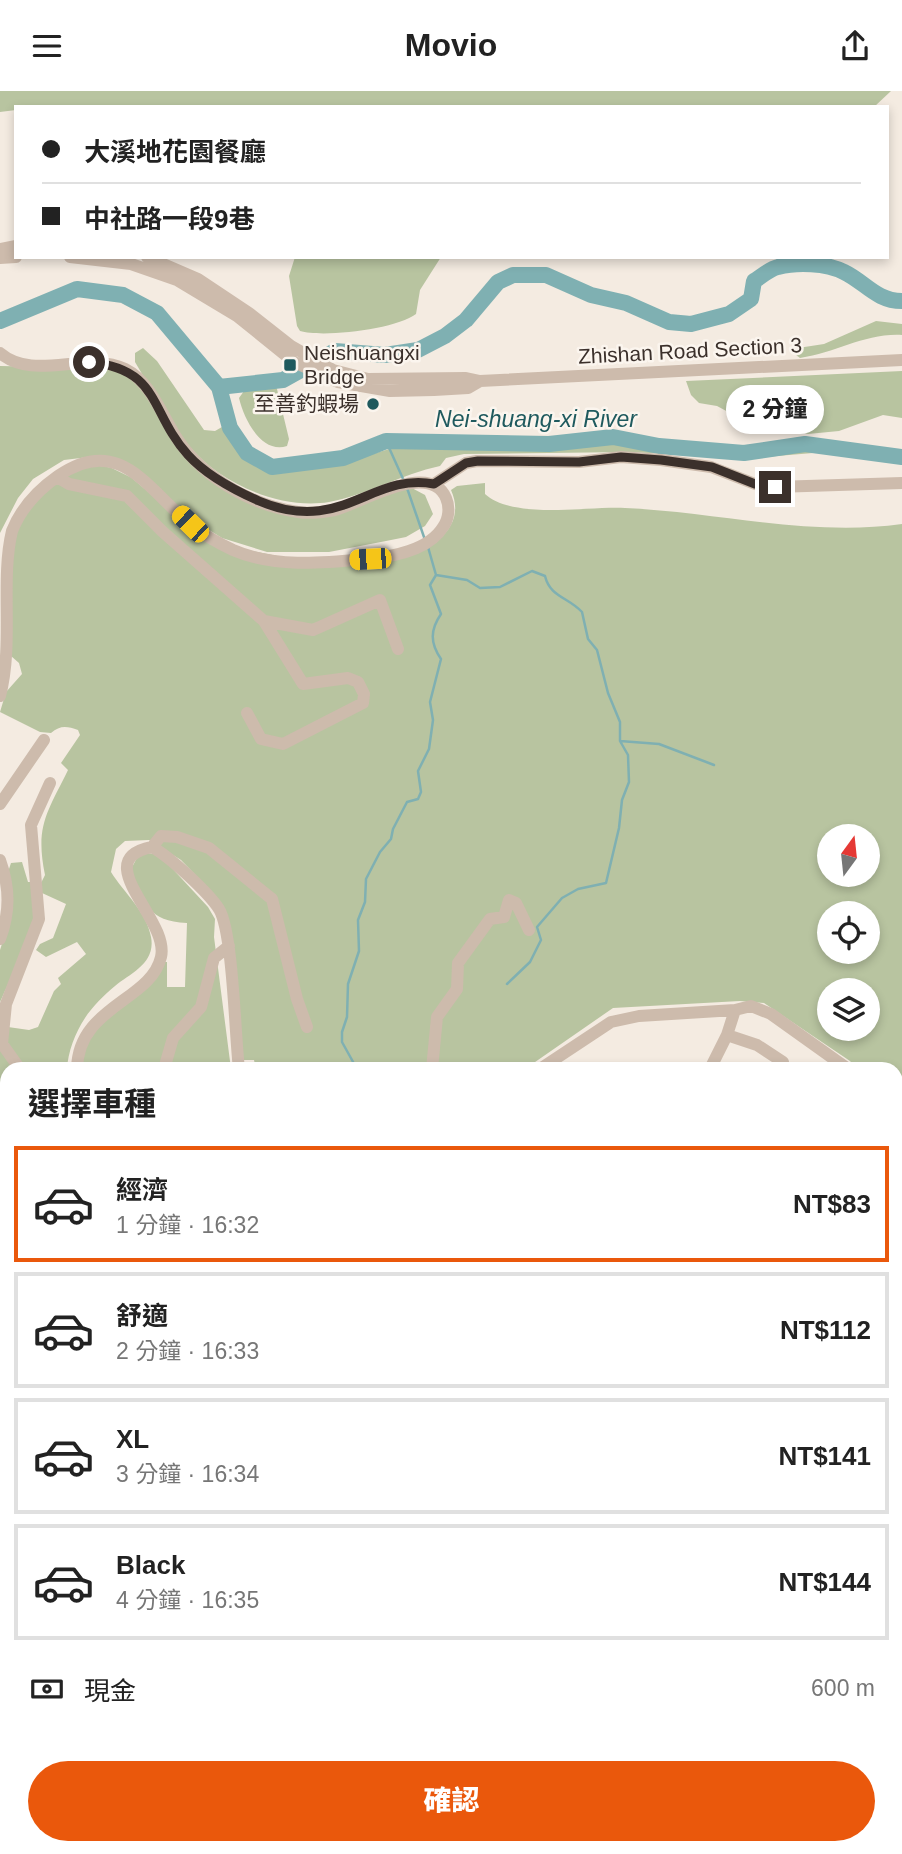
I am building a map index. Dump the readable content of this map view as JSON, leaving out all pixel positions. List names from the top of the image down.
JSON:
{
  "streets": {
    "street": ["Zhishan Road Section 3"]
  },
  "water": ["Nei-shuang-xi River"],
  "places": {
    "transit": ["Neishuangxi Bridge"],
    "other": ["至善釣蝦場"]
  },
  "north": "top",
  "page": {
    "header": "Movio",
    "banner": ["大溪地花園餐廳", "中社路一段9巷"],
    "bubble": "2 分鐘",
    "heading": "選擇車種",
    "list": [
      {
        "name": "經濟",
        "note": "1 分鐘 · 16:32",
        "value": "NT$83"
      },
      {
        "name": "舒適",
        "note": "2 分鐘 · 16:33",
        "value": "NT$112"
      },
      {
        "name": "XL",
        "note": "3 分鐘 · 16:34",
        "value": "NT$141"
      },
      {
        "name": "Black",
        "note": "4 分鐘 · 16:35",
        "value": "NT$144"
      }
    ],
    "pay": ["現金", "600 m"],
    "buttons": "確認"
  }
}
